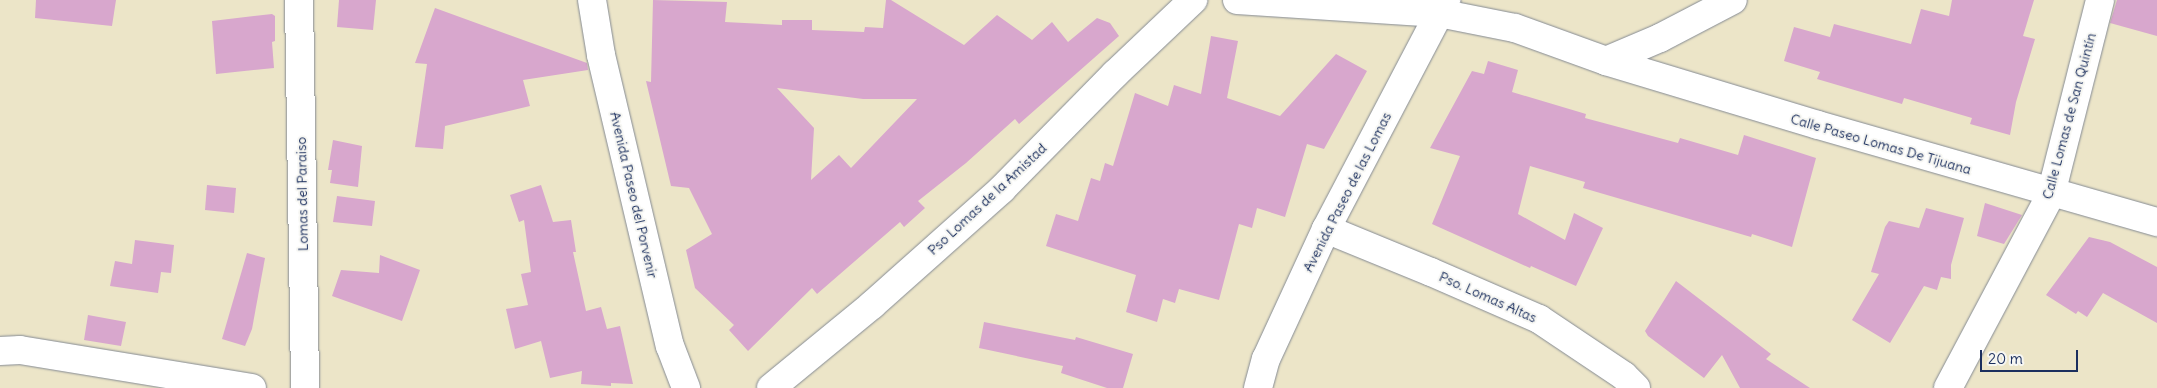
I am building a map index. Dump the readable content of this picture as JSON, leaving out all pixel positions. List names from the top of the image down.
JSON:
{
  "streets": {
    "street": [
      "Calle Lomas de San Quintín",
      "Calle Paseo Lomas De Tijuana",
      "Avenida Paseo de las Lomas",
      "Lomas del Paraiso",
      "Avenida Paseo del Porvenir",
      "Pso Lomas de la Amistad",
      "Pso. Lomas Altas"
    ]
  },
  "crossings": [
    ["Calle Lomas de San Quintín", "Calle Paseo Lomas De Tijuana"],
    ["Calle Paseo Lomas De Tijuana", "Avenida Paseo de las Lomas"],
    ["Avenida Paseo de las Lomas", "Pso. Lomas Altas"]
  ],
  "scale_bar": "20 m"
}
